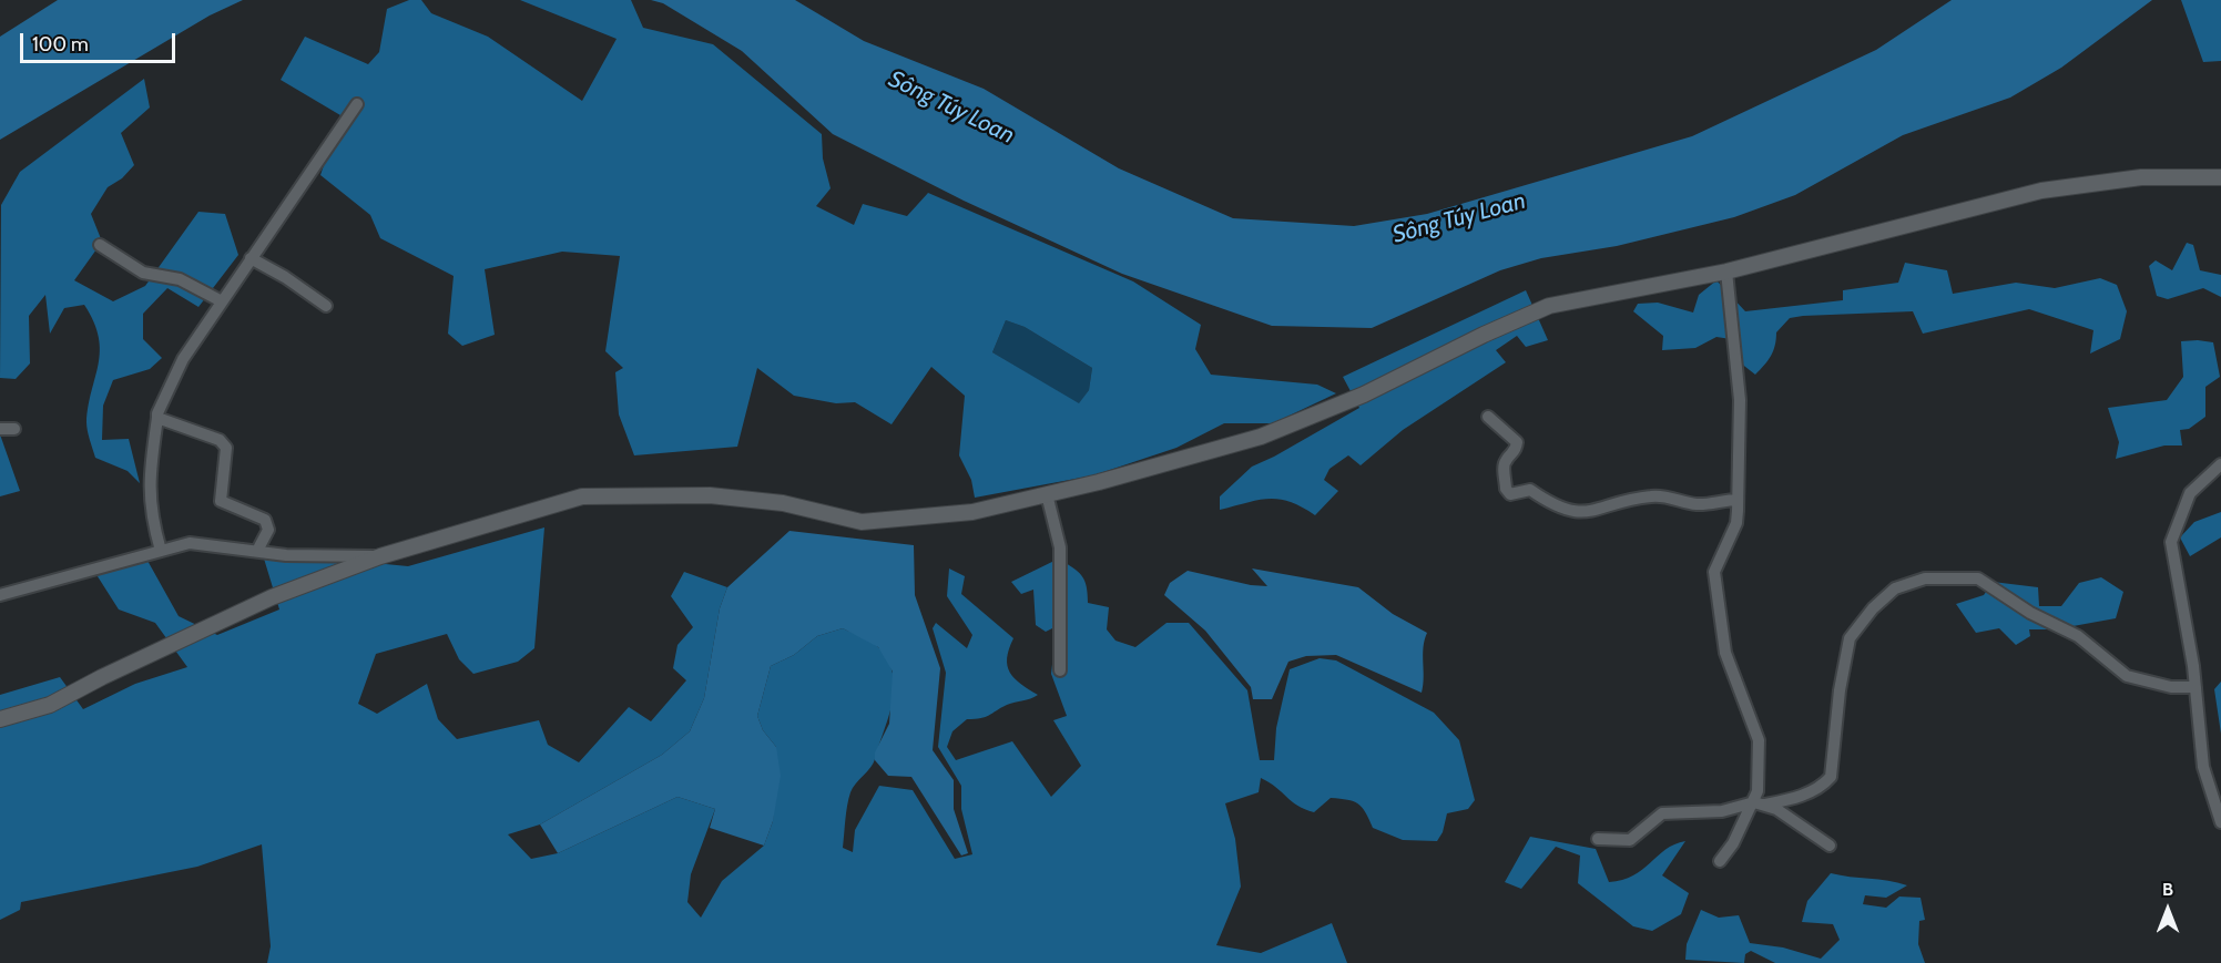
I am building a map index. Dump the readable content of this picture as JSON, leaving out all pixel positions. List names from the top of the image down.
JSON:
{
  "water": ["Sông Túy Loan"],
  "scale_bar": "100 m",
  "north": "top"
}
